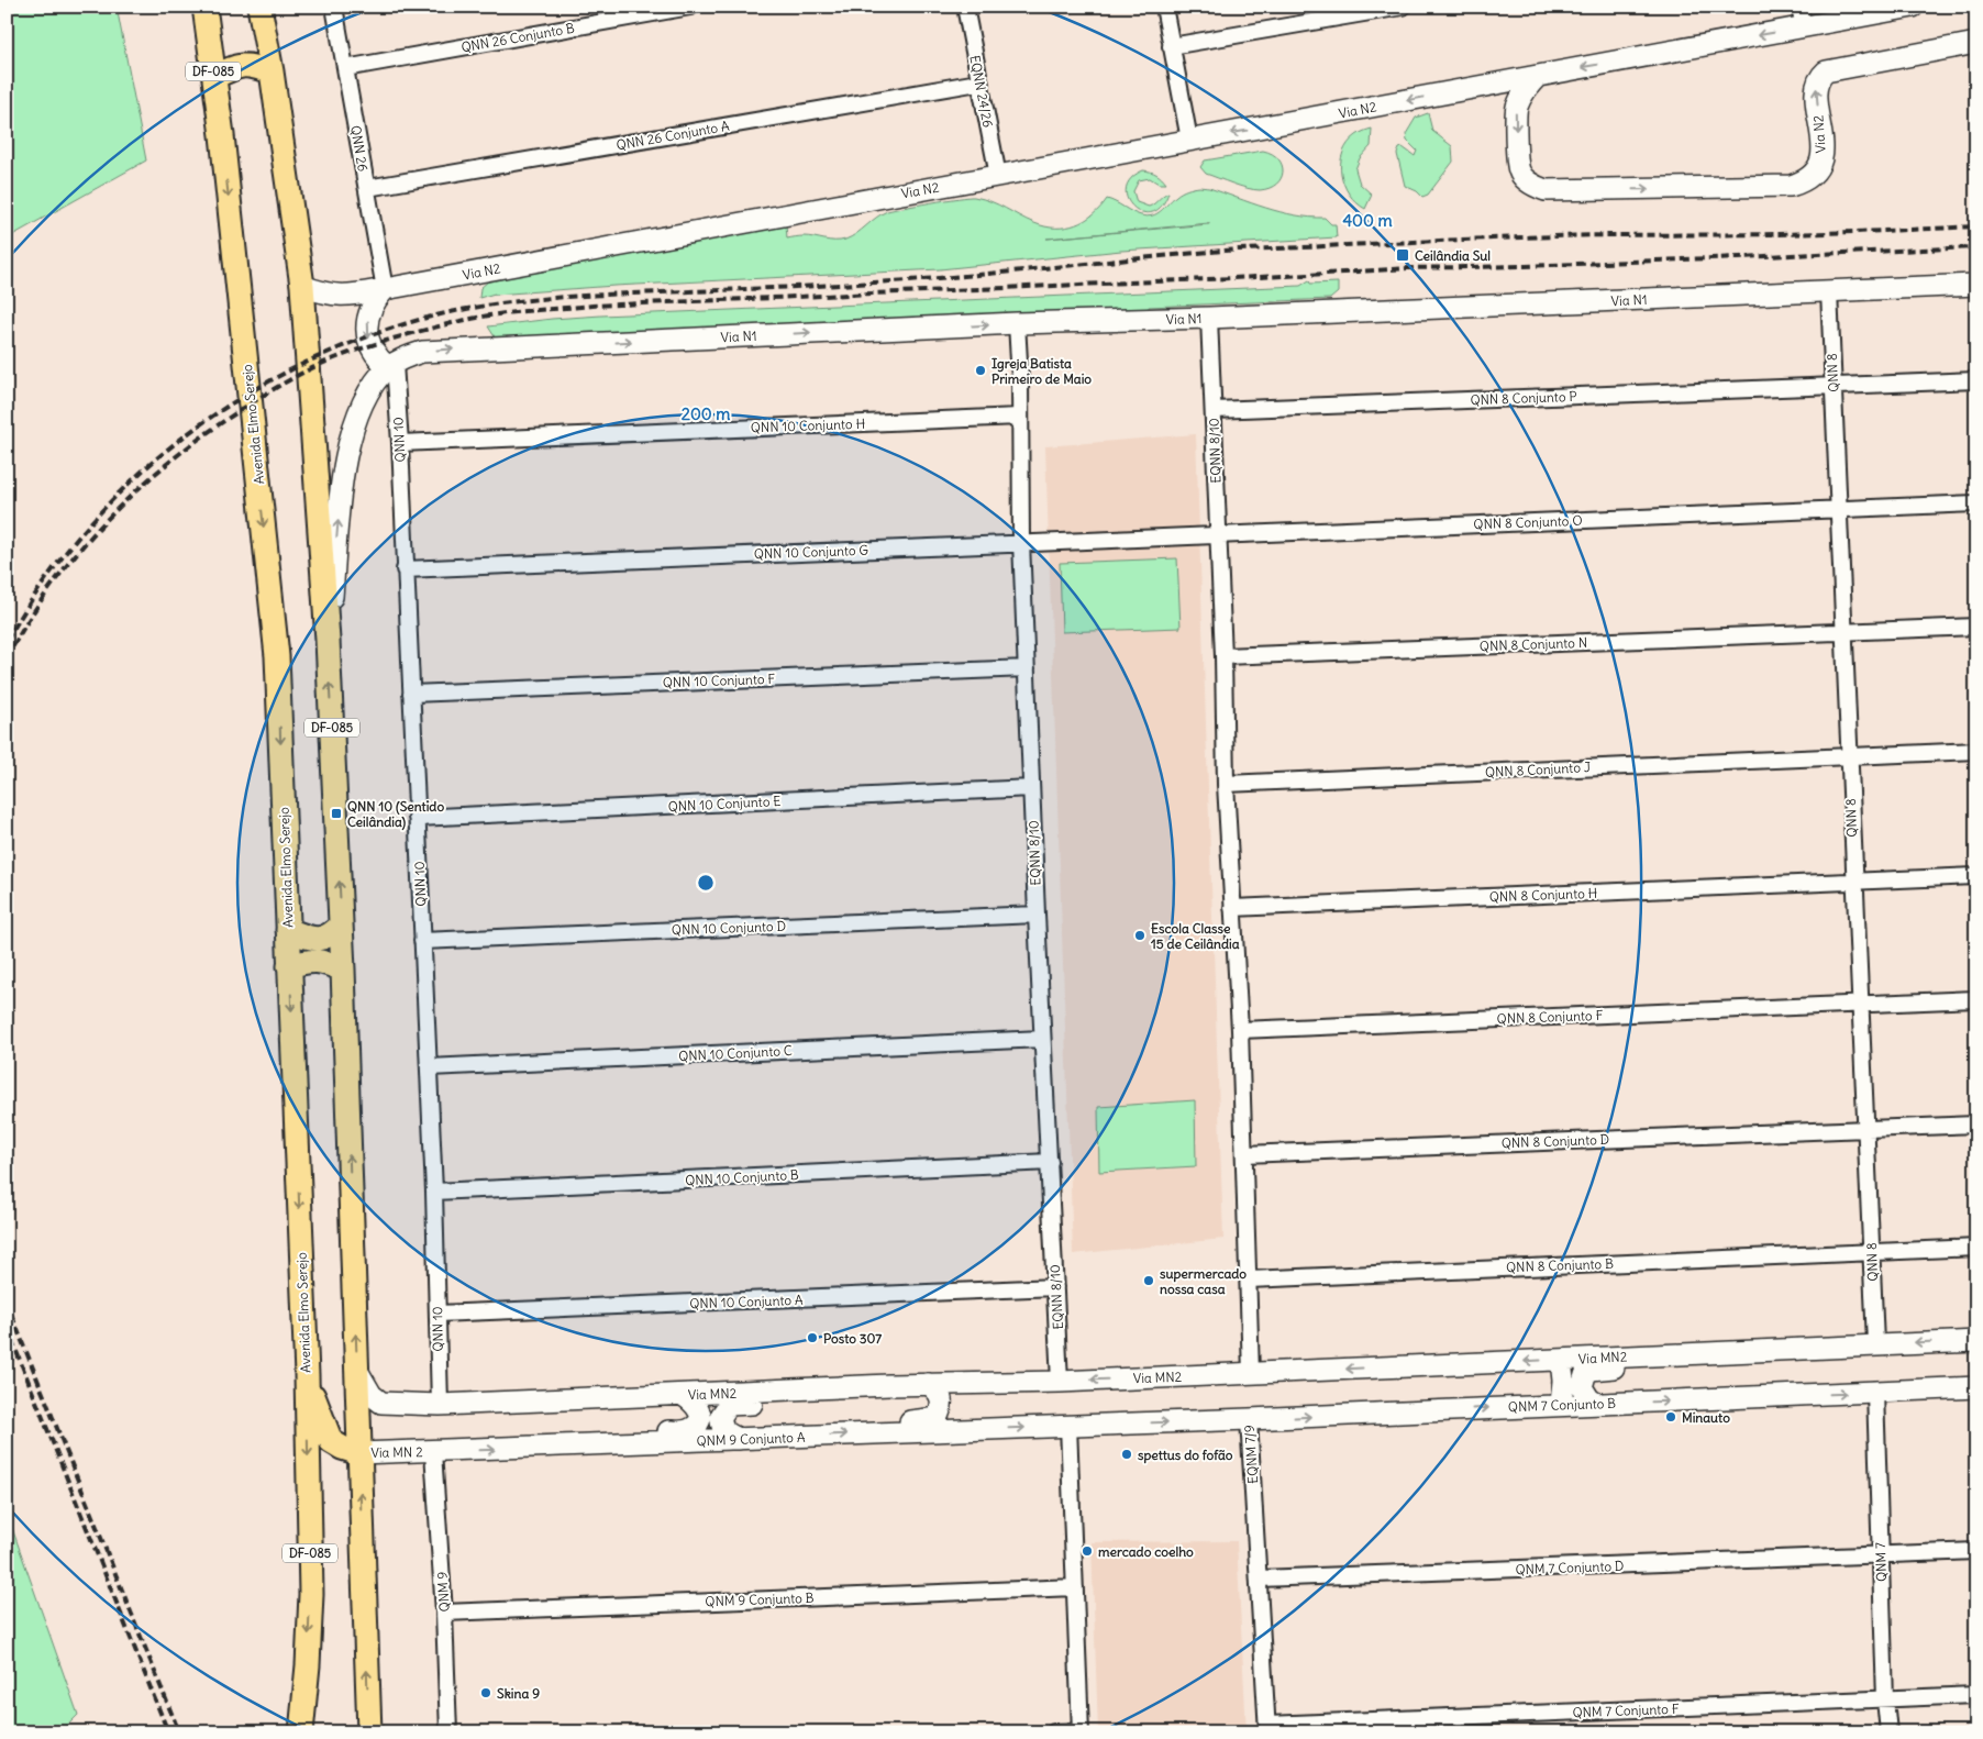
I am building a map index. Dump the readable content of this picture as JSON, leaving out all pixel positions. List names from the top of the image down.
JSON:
{
  "streets": {
    "main road": [
      "DF-085",
      "Via N2",
      "Via N1",
      "Avenida Elmo Serejo",
      "Via MN2",
      "QNM 7 Conjunto B",
      "QNM 9 Conjunto A",
      "Via MN 2",
      "EQNM 7/9"
    ],
    "street": [
      "QNN 26 Conjunto B",
      "EQNN 24/26",
      "QNN 26 Conjunto A",
      "QNN 26",
      "QNN 8",
      "QNN 8 Conjunto P",
      "QNN 10 Conjunto H",
      "QNN 10",
      "EQNN 8/10",
      "QNN 8 Conjunto O",
      "QNN 10 Conjunto G",
      "QNN 8 Conjunto N",
      "QNN 10 Conjunto F",
      "QNN 8 Conjunto J",
      "QNN 10 Conjunto E",
      "QNN 8 Conjunto H",
      "QNN 10 Conjunto D",
      "QNN 8 Conjunto F",
      "QNN 10 Conjunto C",
      "QNN 8 Conjunto D",
      "QNN 10 Conjunto B",
      "QNN 8 Conjunto B",
      "QNN 10 Conjunto A",
      "QNM 7",
      "QNM 7 Conjunto D",
      "QNM 9",
      "QNM 9 Conjunto B",
      "QNM 7 Conjunto F"
    ]
  },
  "crossings": [
    ["QNN 26 Conjunto B", "QNN 26"],
    ["DF-085", "Via N2"],
    ["DF-085", "Via MN2"],
    ["DF-085", "Via MN 2"],
    ["EQNN 24/26", "Via N2"],
    ["EQNN 24/26", "QNN 26 Conjunto A"],
    ["Via N2", "QNN 26"],
    ["QNN 26 Conjunto A", "QNN 26"],
    ["Via N1", "QNN 8"],
    ["Via N1", "QNN 10"],
    ["Via N1", "EQNN 8/10"],
    ["QNN 8", "QNN 8 Conjunto P"],
    ["QNN 8", "QNN 8 Conjunto O"],
    ["QNN 8", "QNN 8 Conjunto N"],
    ["QNN 8", "QNN 8 Conjunto J"],
    ["QNN 8", "QNN 8 Conjunto H"],
    ["QNN 8", "QNN 8 Conjunto F"],
    ["QNN 8", "QNN 8 Conjunto D"],
    ["QNN 8", "QNN 8 Conjunto B"],
    ["QNN 8", "Via MN2"],
    ["QNN 8 Conjunto P", "EQNN 8/10"],
    ["QNN 10 Conjunto H", "QNN 10"],
    ["QNN 10 Conjunto H", "EQNN 8/10"],
    ["QNN 10", "QNN 10 Conjunto G"],
    ["QNN 10", "QNN 10 Conjunto F"],
    ["QNN 10", "QNN 10 Conjunto E"],
    ["QNN 10", "QNN 10 Conjunto D"],
    ["QNN 10", "QNN 10 Conjunto C"],
    ["QNN 10", "QNN 10 Conjunto B"],
    ["QNN 10", "QNN 10 Conjunto A"],
    ["QNN 10", "Via MN2"],
    ["EQNN 8/10", "QNN 8 Conjunto O"],
    ["EQNN 8/10", "QNN 10 Conjunto G"],
    ["EQNN 8/10", "QNN 8 Conjunto N"],
    ["EQNN 8/10", "QNN 10 Conjunto F"],
    ["EQNN 8/10", "QNN 8 Conjunto J"],
    ["EQNN 8/10", "QNN 10 Conjunto E"],
    ["EQNN 8/10", "QNN 8 Conjunto H"],
    ["EQNN 8/10", "QNN 10 Conjunto D"],
    ["EQNN 8/10", "QNN 8 Conjunto F"],
    ["EQNN 8/10", "QNN 10 Conjunto C"],
    ["EQNN 8/10", "QNN 8 Conjunto D"],
    ["EQNN 8/10", "QNN 10 Conjunto B"],
    ["EQNN 8/10", "QNN 8 Conjunto B"],
    ["EQNN 8/10", "QNN 10 Conjunto A"],
    ["EQNN 8/10", "Via MN2"],
    ["QNN 8 Conjunto O", "QNN 10 Conjunto G"],
    ["QNM 7 Conjunto B", "EQNM 7/9"],
    ["QNM 7 Conjunto B", "QNM 7"],
    ["QNM 9 Conjunto A", "Via MN 2"],
    ["QNM 9 Conjunto A", "EQNM 7/9"],
    ["QNM 9 Conjunto A", "QNM 9"],
    ["Via MN 2", "QNM 9"],
    ["EQNM 7/9", "QNM 7 Conjunto D"],
    ["EQNM 7/9", "QNM 7 Conjunto F"],
    ["QNM 7", "QNM 7 Conjunto D"],
    ["QNM 7", "QNM 7 Conjunto F"],
    ["QNM 9", "QNM 9 Conjunto B"]
  ],
  "one_way": [
    "Via N1",
    "Via MN2",
    "QNM 7 Conjunto B",
    "QNM 9 Conjunto A",
    "EQNM 7/9"
  ],
  "places": {
    "transit": ["Ceilândia Sul", "QNN 10 (Sentido Ceilândia)"],
    "other": [
      "Igreja Batista Primeiro de Maio",
      "Escola Classe 15 de Ceilândia",
      "supermercado nossa casa",
      "Posto 307",
      "Minauto",
      "spettus do fofão",
      "mercado coelho",
      "Skina 9"
    ]
  },
  "rings": ["400 m", "200 m"]
}
